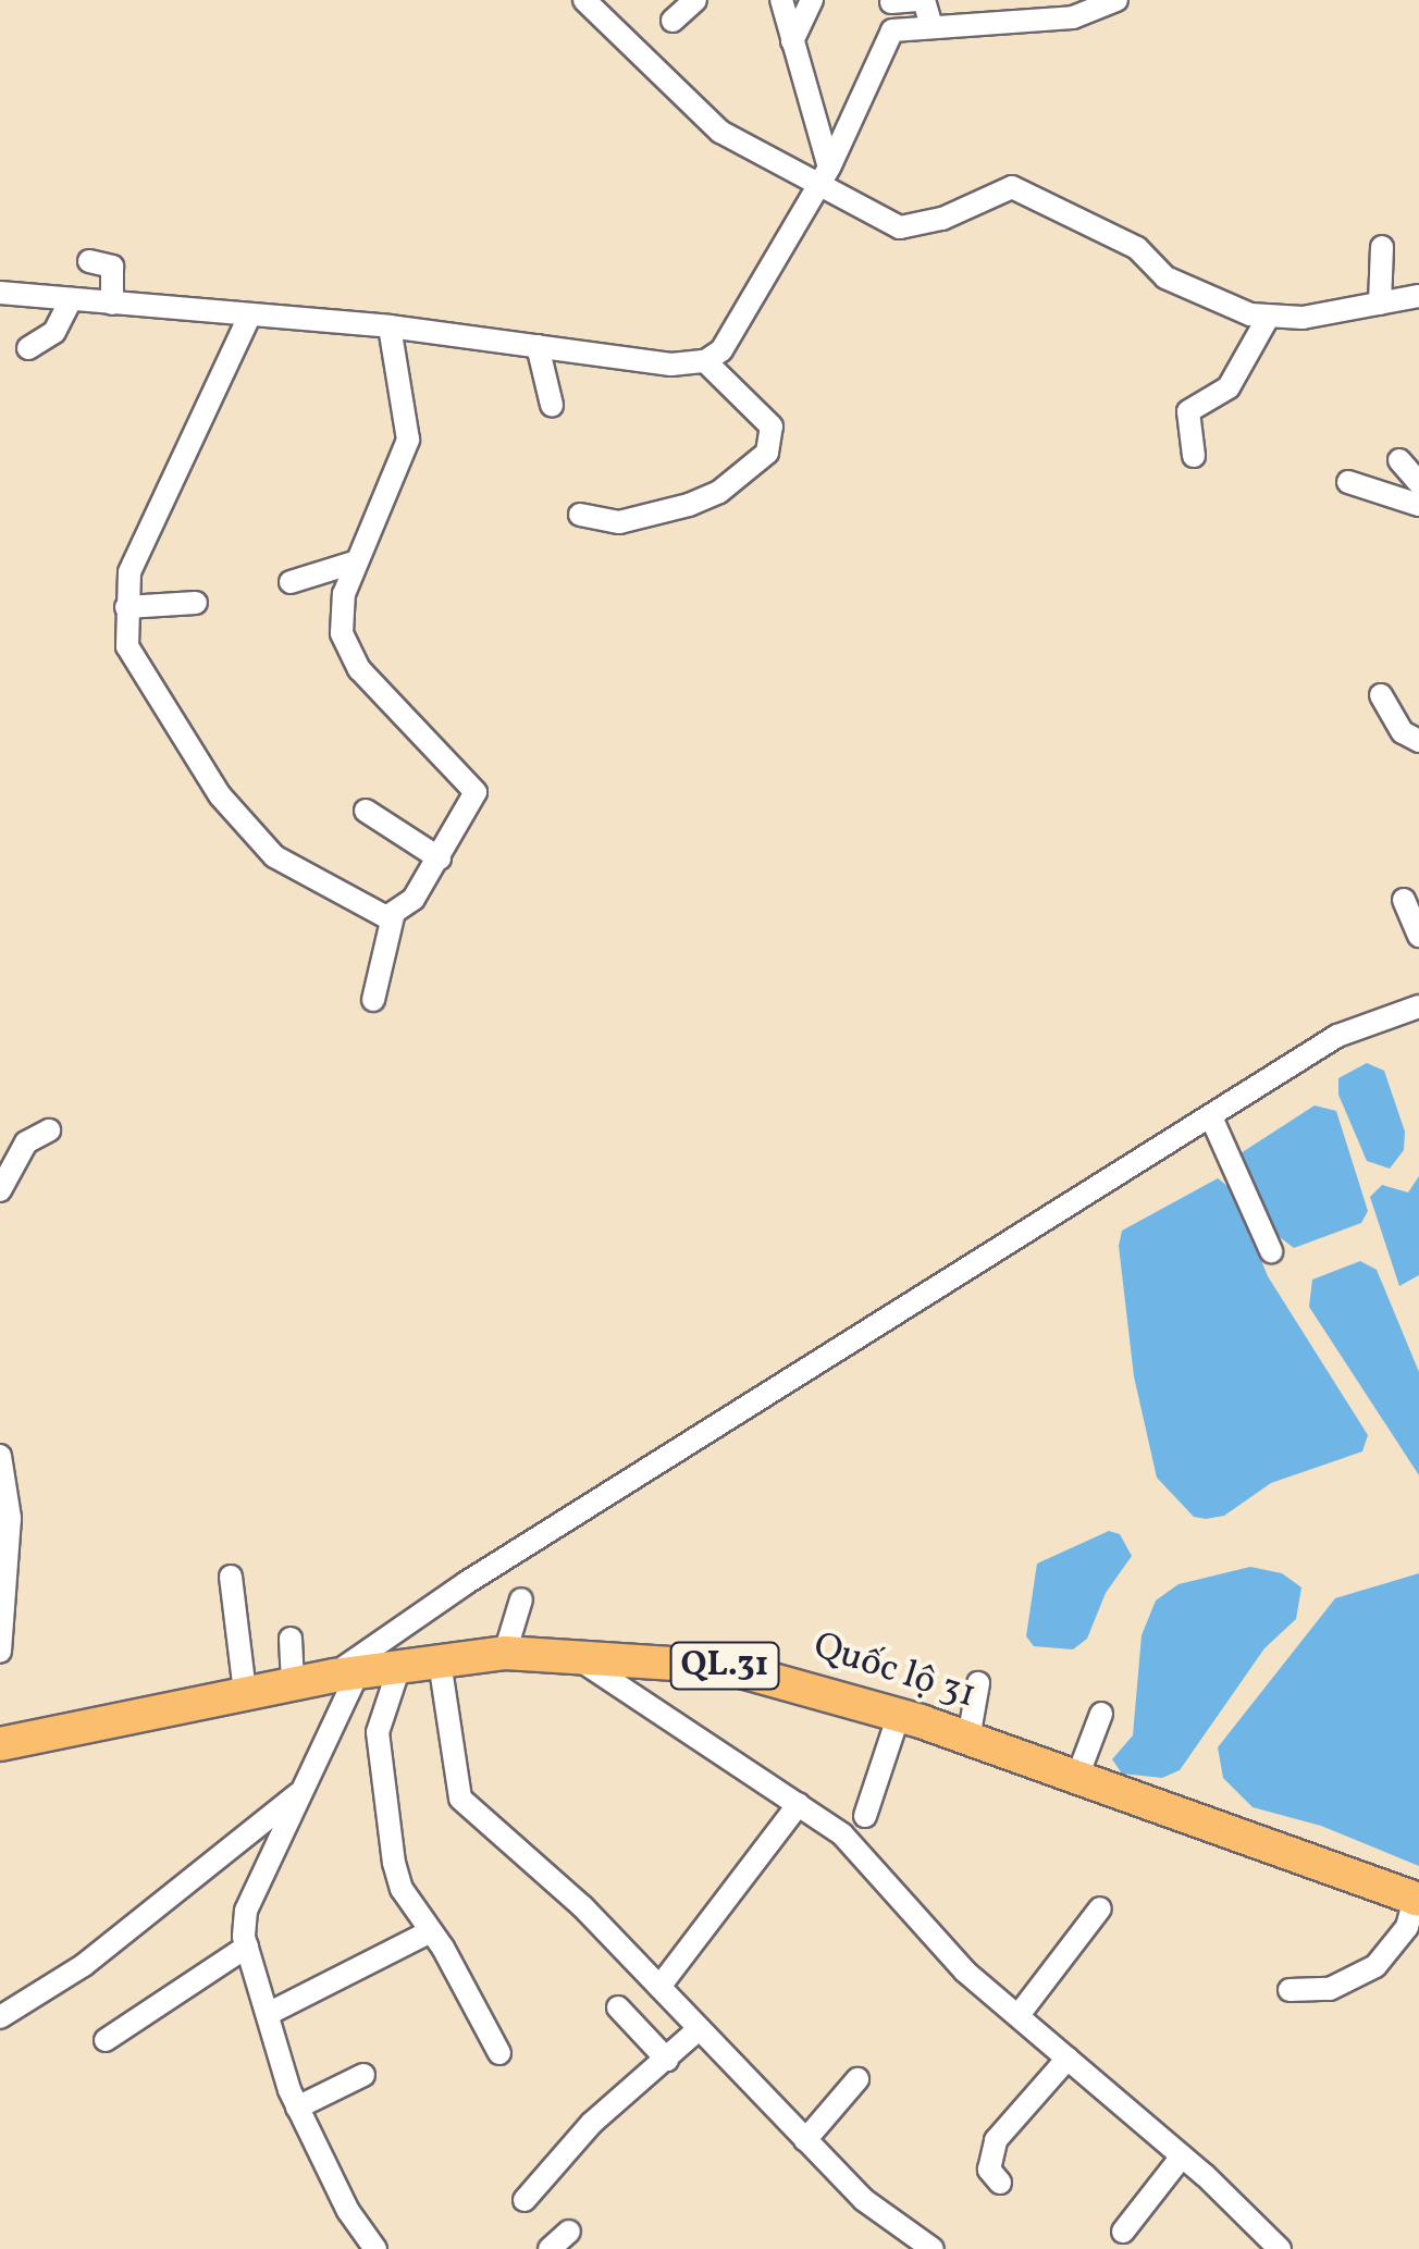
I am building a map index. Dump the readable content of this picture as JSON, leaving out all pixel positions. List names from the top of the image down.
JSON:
{
  "streets": {
    "highway": ["QL.31", "Quốc lộ 31"]
  }
}
